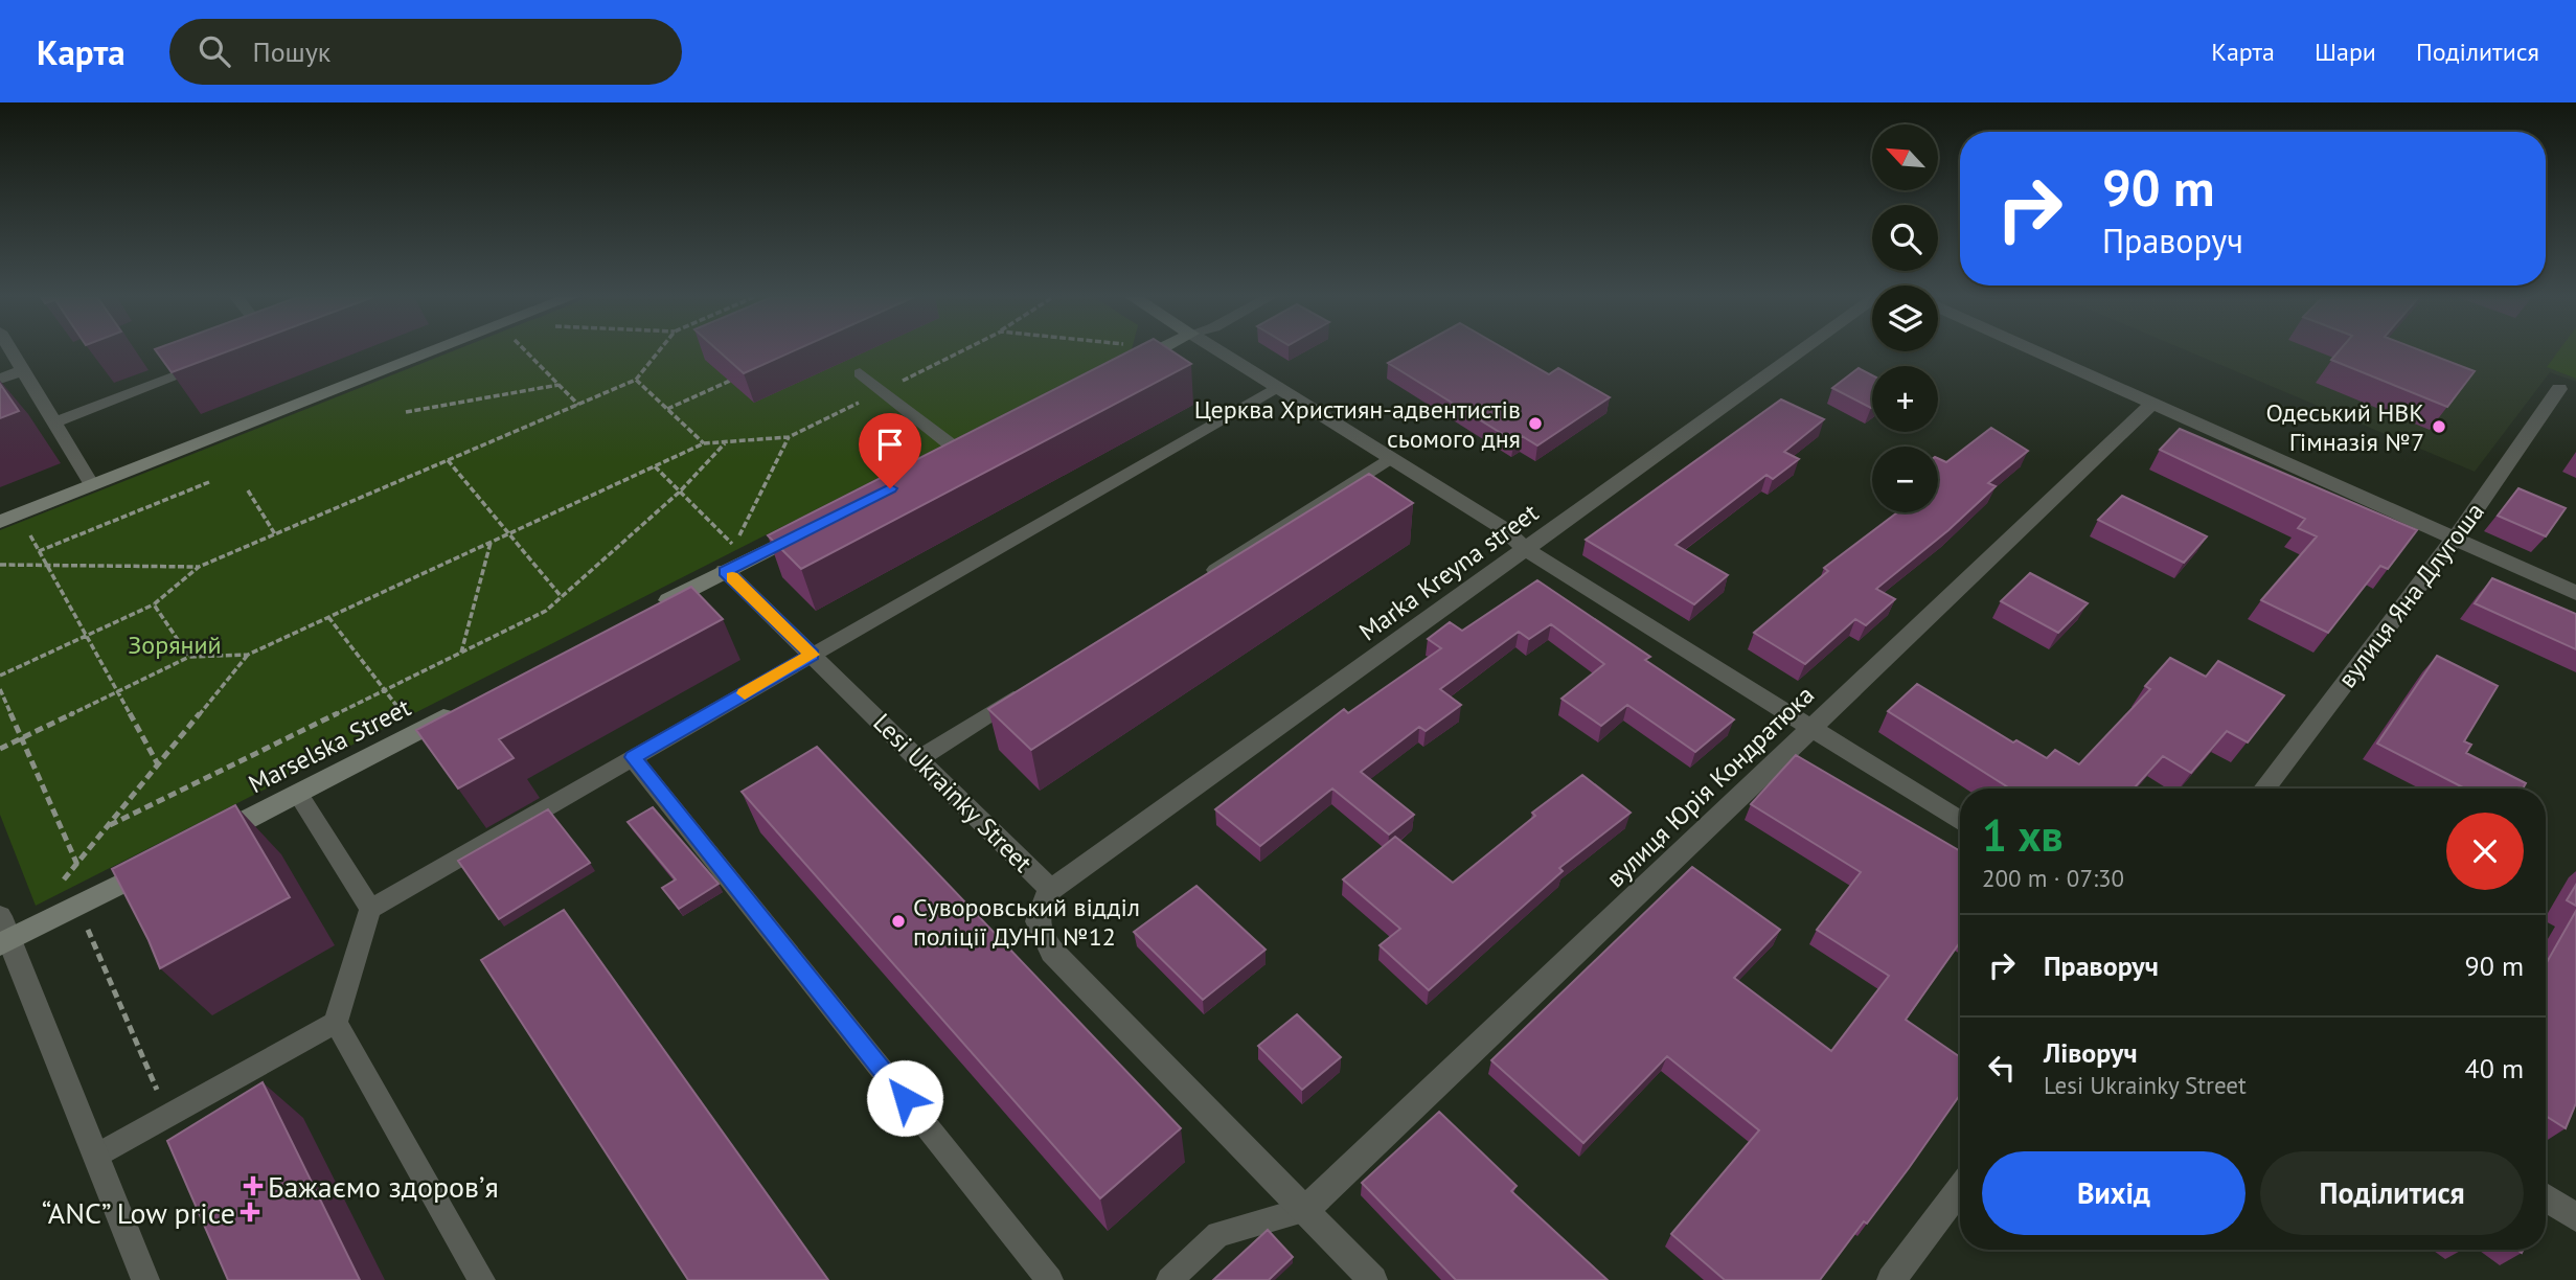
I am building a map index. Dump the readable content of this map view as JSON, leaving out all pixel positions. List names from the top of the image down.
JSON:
{
  "streets": {
    "street": [
      "Marka Kreyna street",
      "вулиця Яна Длугоша",
      "Marselska Street",
      "вулиця Юрія Кондратюка",
      "Lesi Ukrainky Street"
    ]
  },
  "crossings": [
    ["Marka Kreyna street", "Lesi Ukrainky Street"],
    ["вулиця Юрія Кондратюка", "Lesi Ukrainky Street"]
  ],
  "parks": ["Зоряний"],
  "places": {
    "other": ["Церква Християн-адвентистів сьомого дня", "Одеський НВК Гімназія №7", "Суворовський відділ поліції ДУНП №12"],
    "health": ["Бажаємо здоровʼя", "“ANC” Low price"]
  },
  "north": "top left",
  "page": {
    "header": "Карта",
    "search": "Пошук",
    "nav": ["Карта", "Шари", "Поділитися"],
    "map_buttons": ["+", "−"],
    "turn": ["90 m", "Праворуч"],
    "heading": ["1 хв", "200 m · 07:30"],
    "list": [
      {
        "name": "Праворуч",
        "value": "90 m"
      },
      {
        "name": "Ліворуч",
        "note": "Lesi Ukrainky Street",
        "value": "40 m"
      }
    ],
    "buttons": ["Вихід", "Поділитися"]
  }
}
